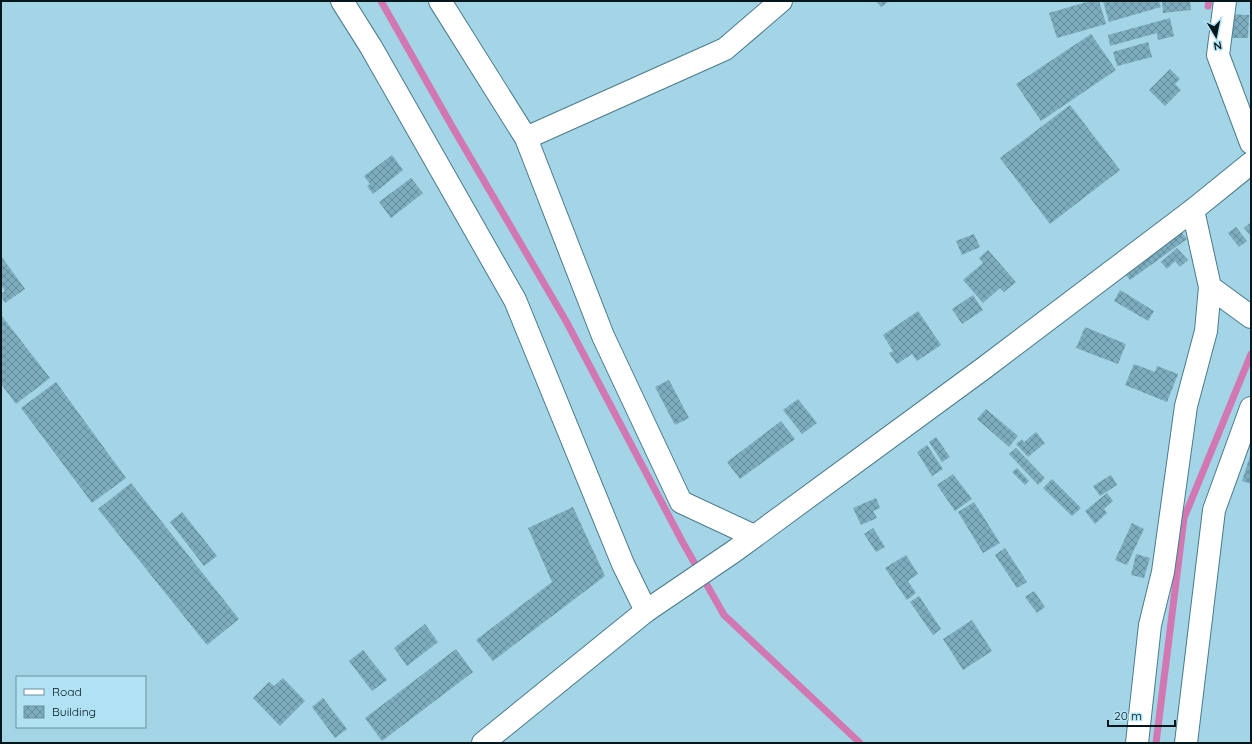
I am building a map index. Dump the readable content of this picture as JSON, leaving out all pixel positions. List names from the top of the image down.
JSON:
{
  "legend": ["Road", "Building"],
  "scale_bar": "20 m",
  "north": "bottom"
}
